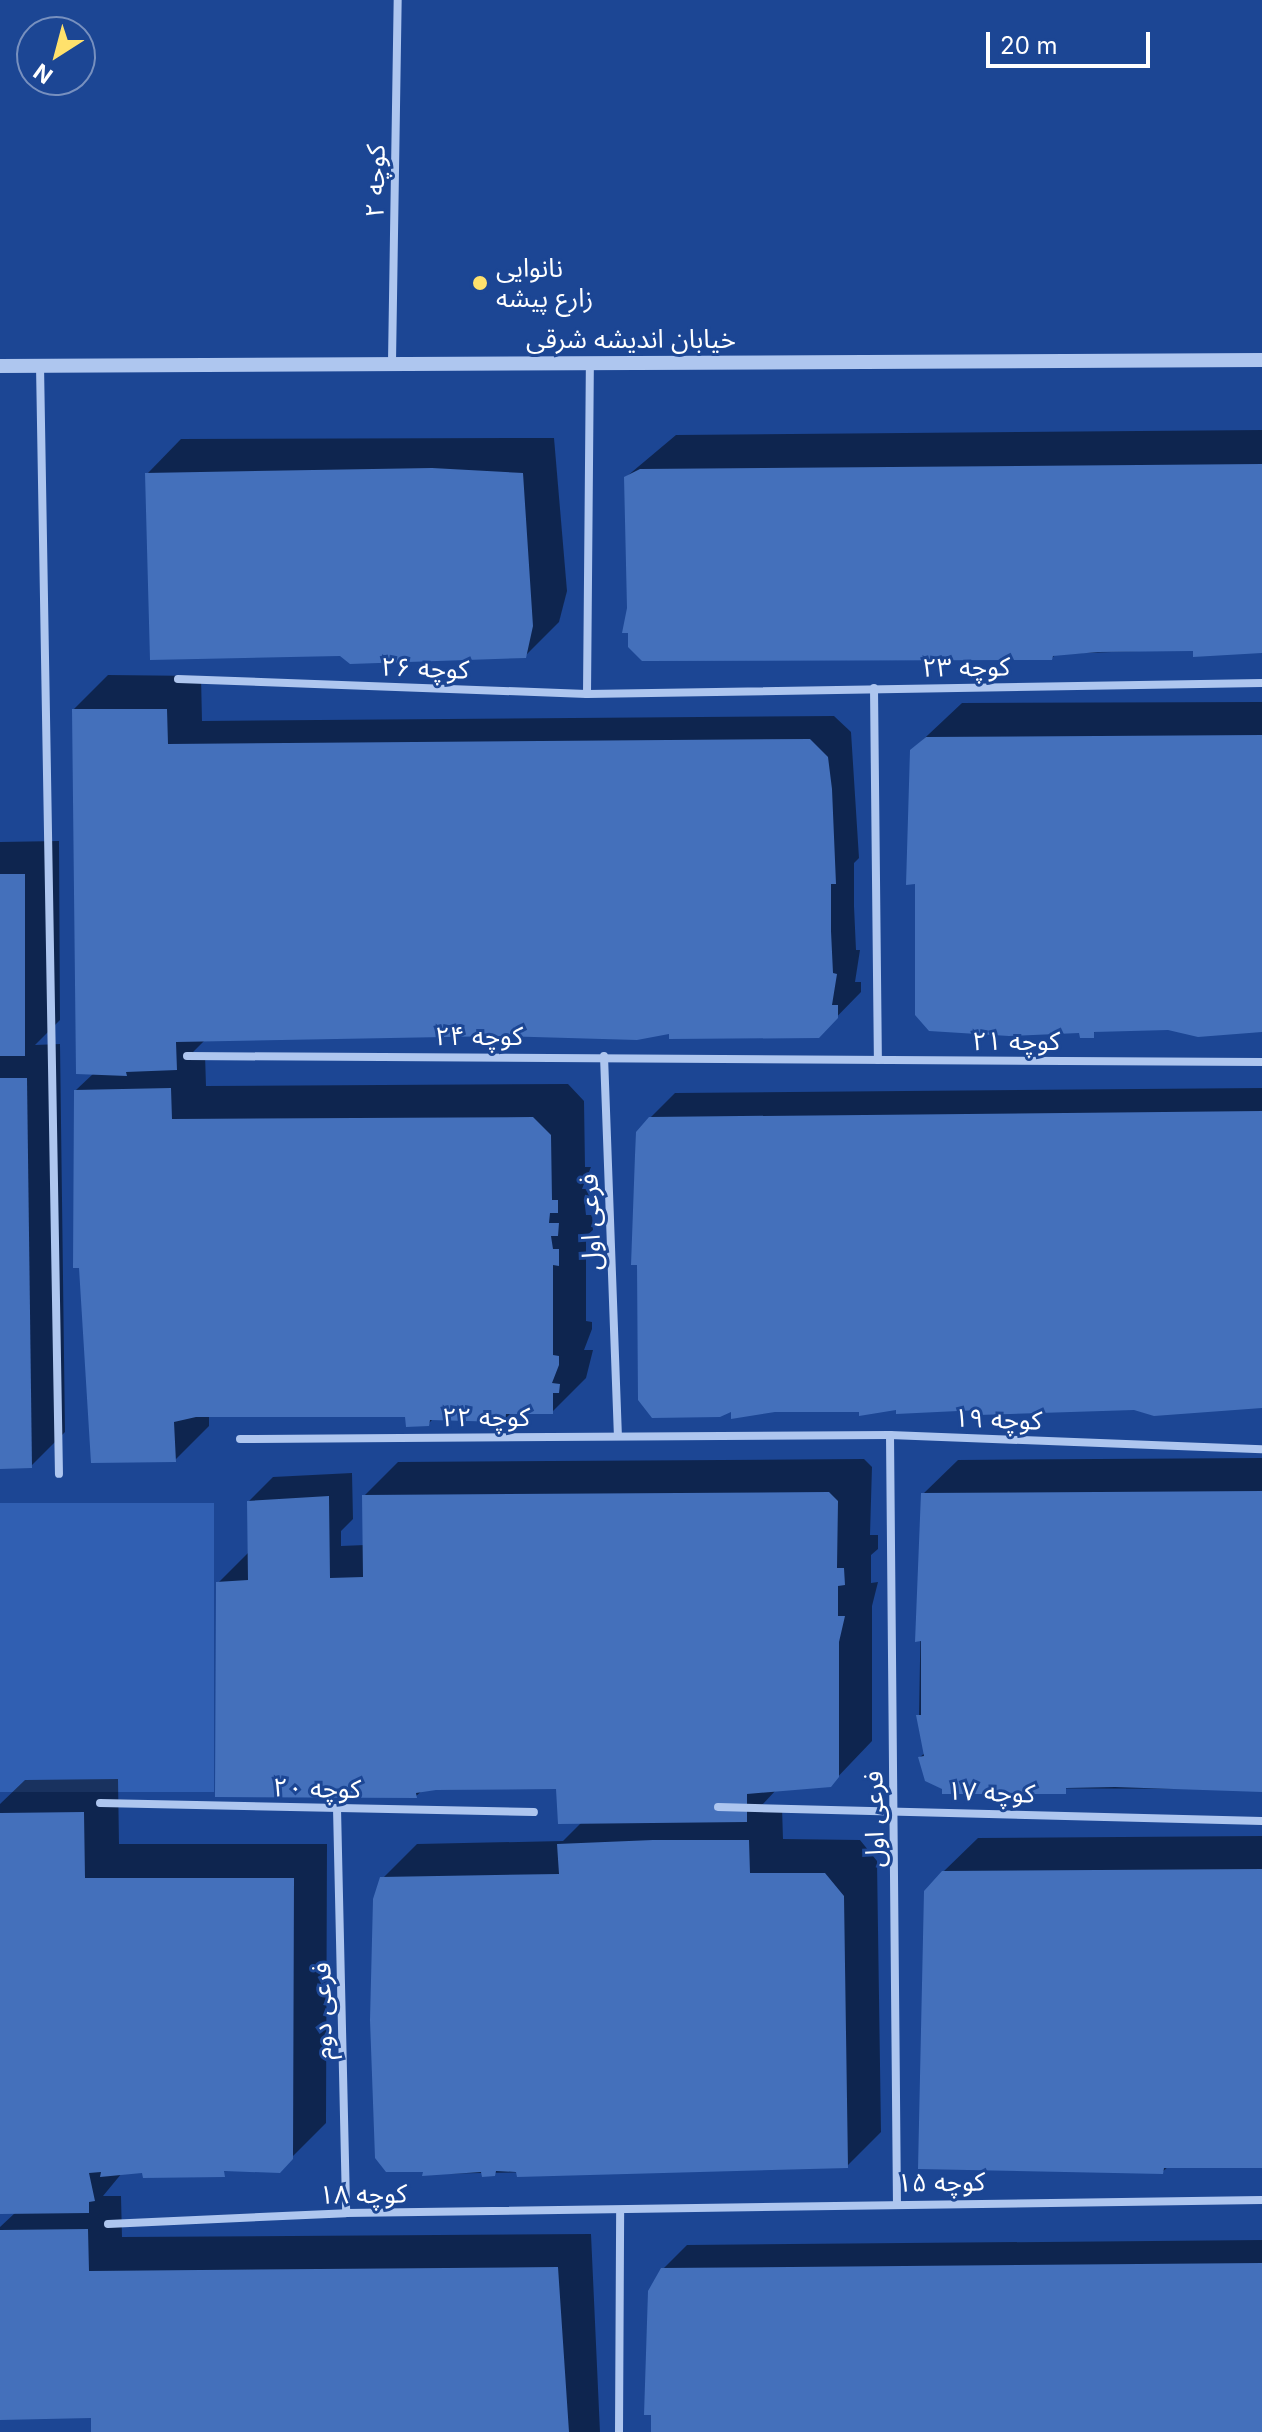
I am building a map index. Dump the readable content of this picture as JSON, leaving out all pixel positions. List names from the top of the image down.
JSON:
{
  "streets": {
    "street": [
      "کوچه ۲",
      "خیابان اندیشه شرقی",
      "کوچه ۲۳",
      "کوچه ۲۶",
      "کوچه ۲۴",
      "کوچه ۲۱",
      "فرعی اول",
      "کوچه ۲۲",
      "کوچه ۱۹",
      "کوچه ۲۰",
      "کوچه ۱۷",
      "فرعی دوم",
      "کوچه ۱۵",
      "کوچه ۱۸"
    ]
  },
  "crossings": [
    ["کوچه ۲", "خیابان اندیشه شرقی"],
    ["کوچه ۲۳", "کوچه ۲۶"],
    ["کوچه ۲۴", "کوچه ۲۱"],
    ["کوچه ۲۴", "فرعی اول"],
    ["فرعی اول", "کوچه ۲۲"],
    ["فرعی اول", "کوچه ۱۹"],
    ["فرعی اول", "کوچه ۱۷"],
    ["فرعی اول", "کوچه ۱۵"],
    ["کوچه ۲۲", "کوچه ۱۹"],
    ["کوچه ۲۰", "فرعی دوم"],
    ["فرعی دوم", "کوچه ۱۸"],
    ["کوچه ۱۵", "کوچه ۱۸"]
  ],
  "places": ["نانوایی زارع پیشه"],
  "scale_bar": "20 m",
  "north": "bottom left"
}
